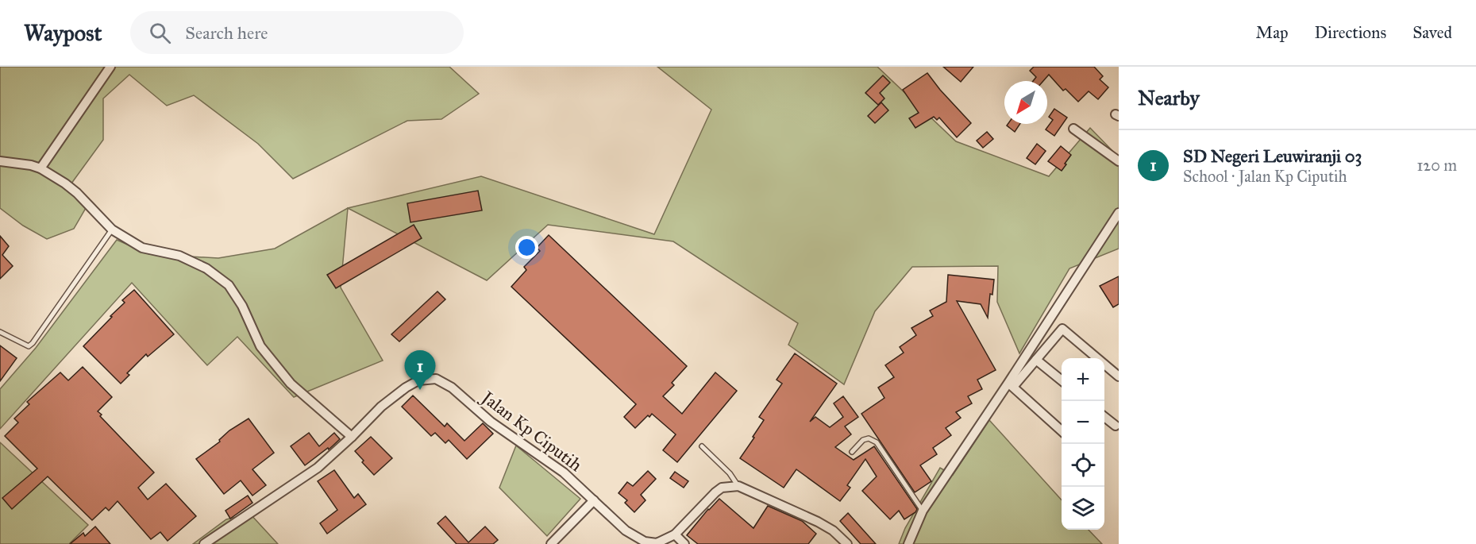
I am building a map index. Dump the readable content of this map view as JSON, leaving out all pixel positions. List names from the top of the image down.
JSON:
{
  "streets": {
    "street": ["Jalan Kp Ciputih"]
  },
  "north": "bottom left",
  "page": {
    "header": "Waypost",
    "search": "Search here",
    "nav": ["Map", "Directions", "Saved"],
    "heading": "Nearby",
    "list": [
      {
        "mark": "1",
        "name": "SD Negeri Leuwiranji 03",
        "note": "School · Jalan Kp Ciputih",
        "value": "120 m"
      }
    ],
    "pins": "1",
    "map_buttons": ["+", "−"]
  }
}
